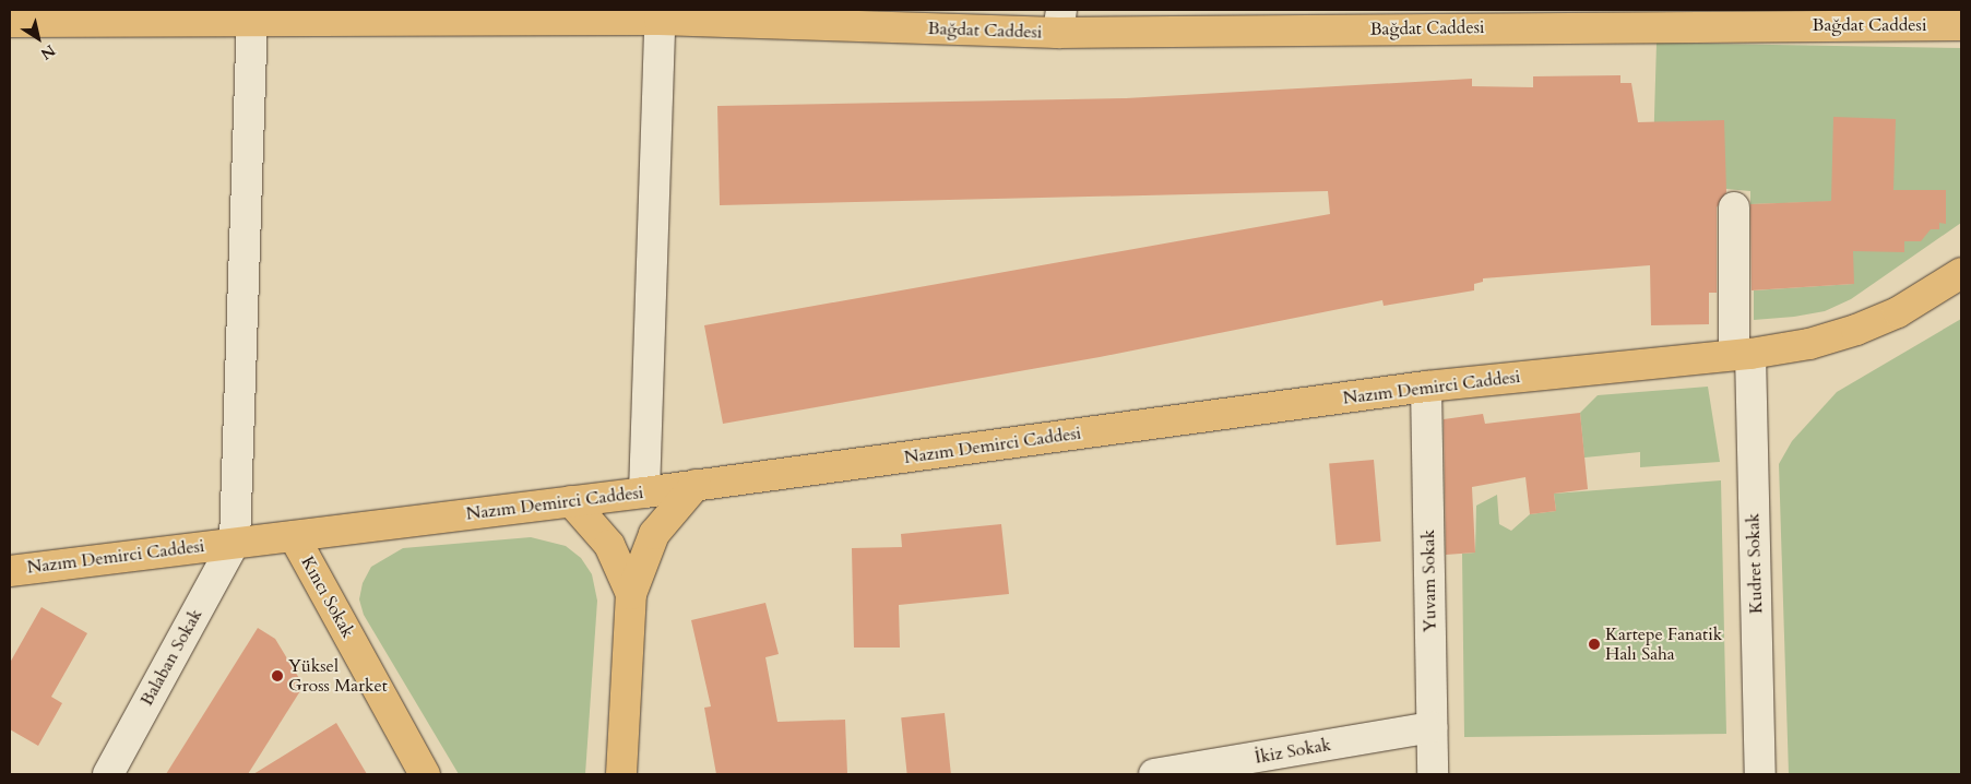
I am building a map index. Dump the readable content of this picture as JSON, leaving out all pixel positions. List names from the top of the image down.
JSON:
{
  "streets": {
    "main road": ["Bağdat Caddesi", "Nazım Demirci Caddesi", "Kıncı Sokak"],
    "street": [
      "Kudret Sokak",
      "Yuvam Sokak",
      "Balaban Sokak",
      "İkiz Sokak"
    ]
  },
  "crossings": [
    ["Nazım Demirci Caddesi", "Kudret Sokak"],
    ["Nazım Demirci Caddesi", "Yuvam Sokak"],
    ["Nazım Demirci Caddesi", "Kıncı Sokak"],
    ["Nazım Demirci Caddesi", "Balaban Sokak"],
    ["Yuvam Sokak", "İkiz Sokak"]
  ],
  "places": ["Kartepe Fanatik Halı Saha", "Yüksel Gross Market"],
  "north": "bottom right"
}
